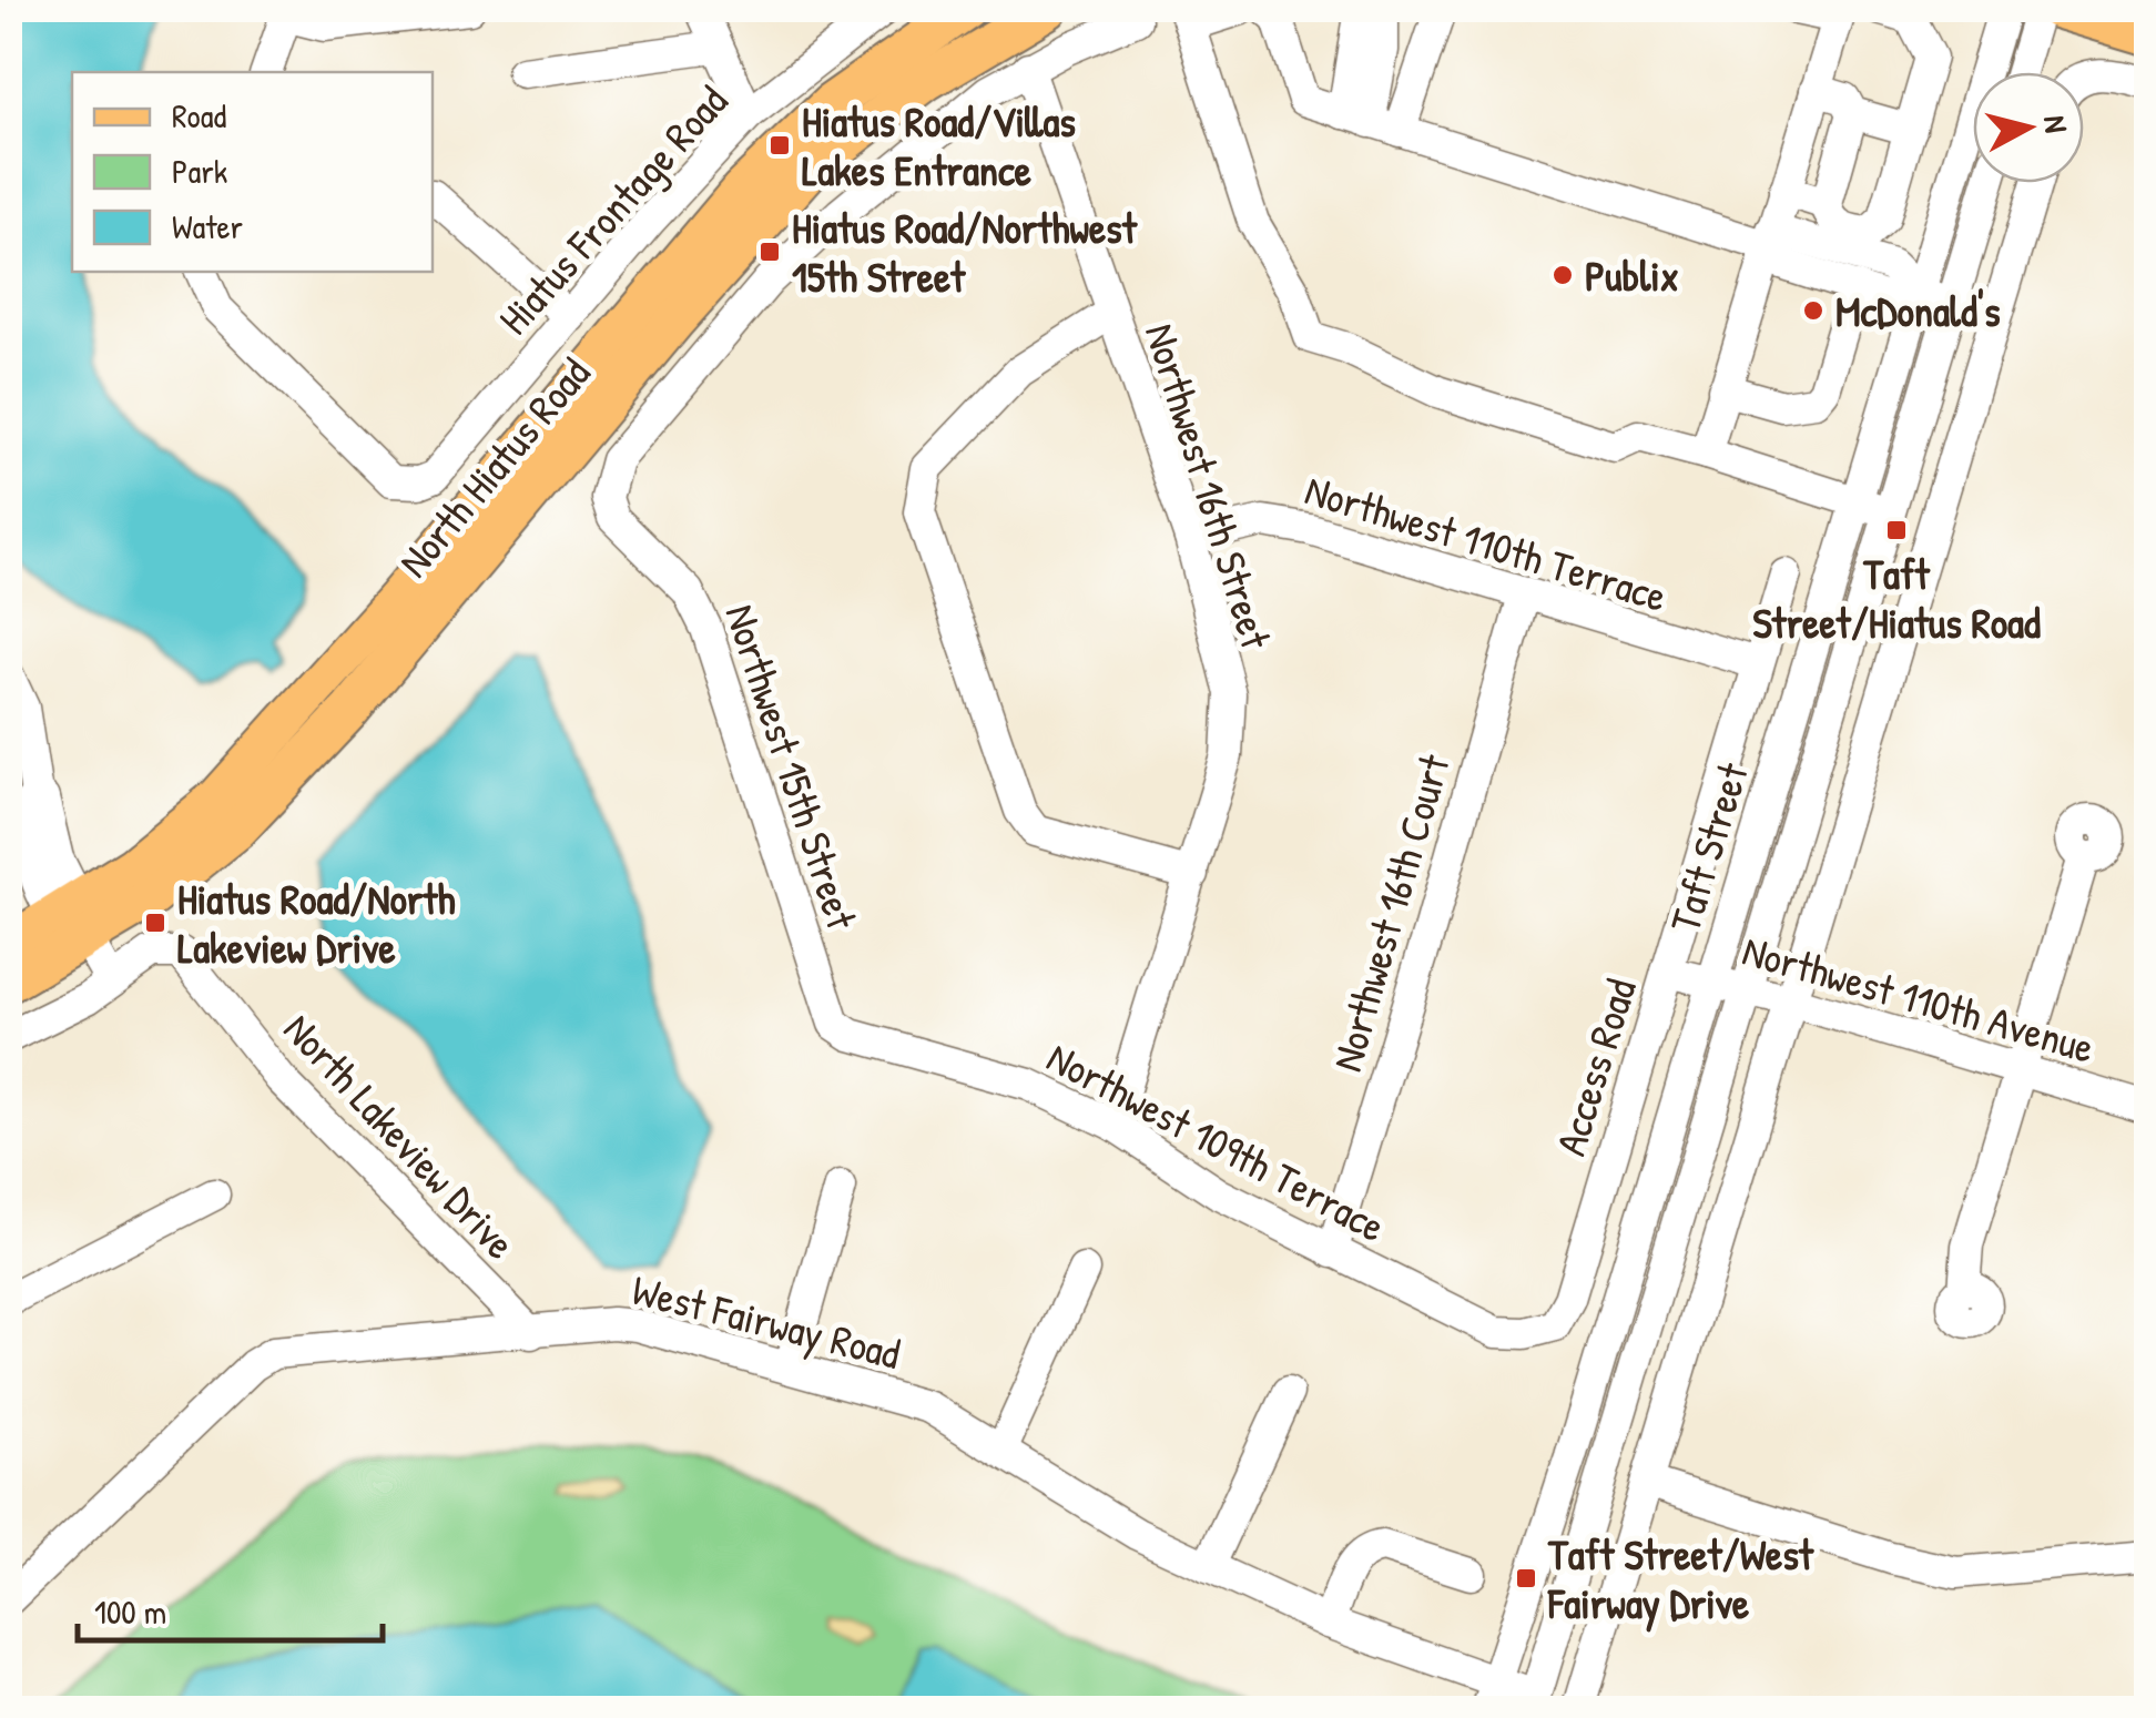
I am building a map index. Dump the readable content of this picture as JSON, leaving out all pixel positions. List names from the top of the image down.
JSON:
{
  "streets": {
    "main road": ["North Hiatus Road"],
    "street": [
      "Hiatus Frontage Road",
      "Northwest 16th Street",
      "Northwest 110th Terrace",
      "Northwest 15th Street",
      "Taft Street",
      "Northwest 16th Court",
      "Northwest 110th Avenue",
      "Access Road",
      "North Lakeview Drive",
      "Northwest 109th Terrace",
      "West Fairway Road"
    ]
  },
  "crossings": [
    ["Northwest 16th Street", "Northwest 110th Terrace"],
    ["Northwest 16th Street", "Northwest 109th Terrace"],
    ["Northwest 110th Terrace", "Northwest 16th Court"],
    ["Northwest 110th Terrace", "Access Road"],
    ["Northwest 15th Street", "Northwest 109th Terrace"],
    ["Taft Street", "Northwest 110th Avenue"],
    ["Taft Street", "West Fairway Road"],
    ["Northwest 16th Court", "Northwest 109th Terrace"],
    ["Northwest 110th Avenue", "Access Road"],
    ["Access Road", "Northwest 109th Terrace"],
    ["North Lakeview Drive", "West Fairway Road"]
  ],
  "places": {
    "transit": [
      "Hiatus Road/Villas Lakes Entrance",
      "Hiatus Road/Northwest 15th Street",
      "Taft Street/Hiatus Road",
      "Hiatus Road/North Lakeview Drive",
      "Taft Street/West Fairway Drive"
    ],
    "other": ["Publix", "McDonald's"]
  },
  "legend": ["Road", "Park", "Water"],
  "scale_bar": "100 m",
  "north": "right"
}
